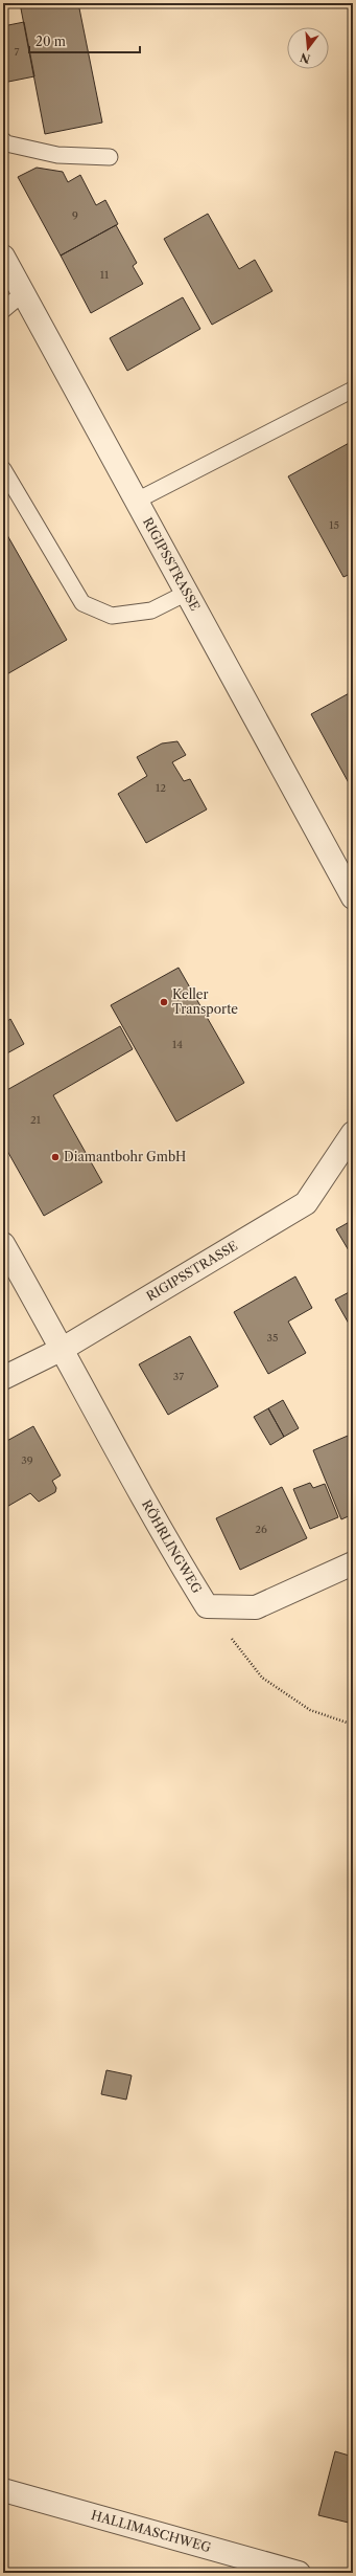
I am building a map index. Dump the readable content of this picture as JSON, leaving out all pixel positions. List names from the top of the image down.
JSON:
{
  "streets": {
    "street": ["RIGIPSSTRASSE", "RÖHRLINGWEG", "HALLIMASCHWEG"]
  },
  "crossings": [
    ["RIGIPSSTRASSE", "RÖHRLINGWEG"]
  ],
  "places": ["Keller Transporte", "Diamantbohr GmbH"],
  "house_numbers": [
    "7",
    "9",
    "11",
    "15",
    "12",
    "14",
    "21",
    "35",
    "37",
    "39",
    "26"
  ],
  "scale_bar": "20 m",
  "north": "bottom"
}
